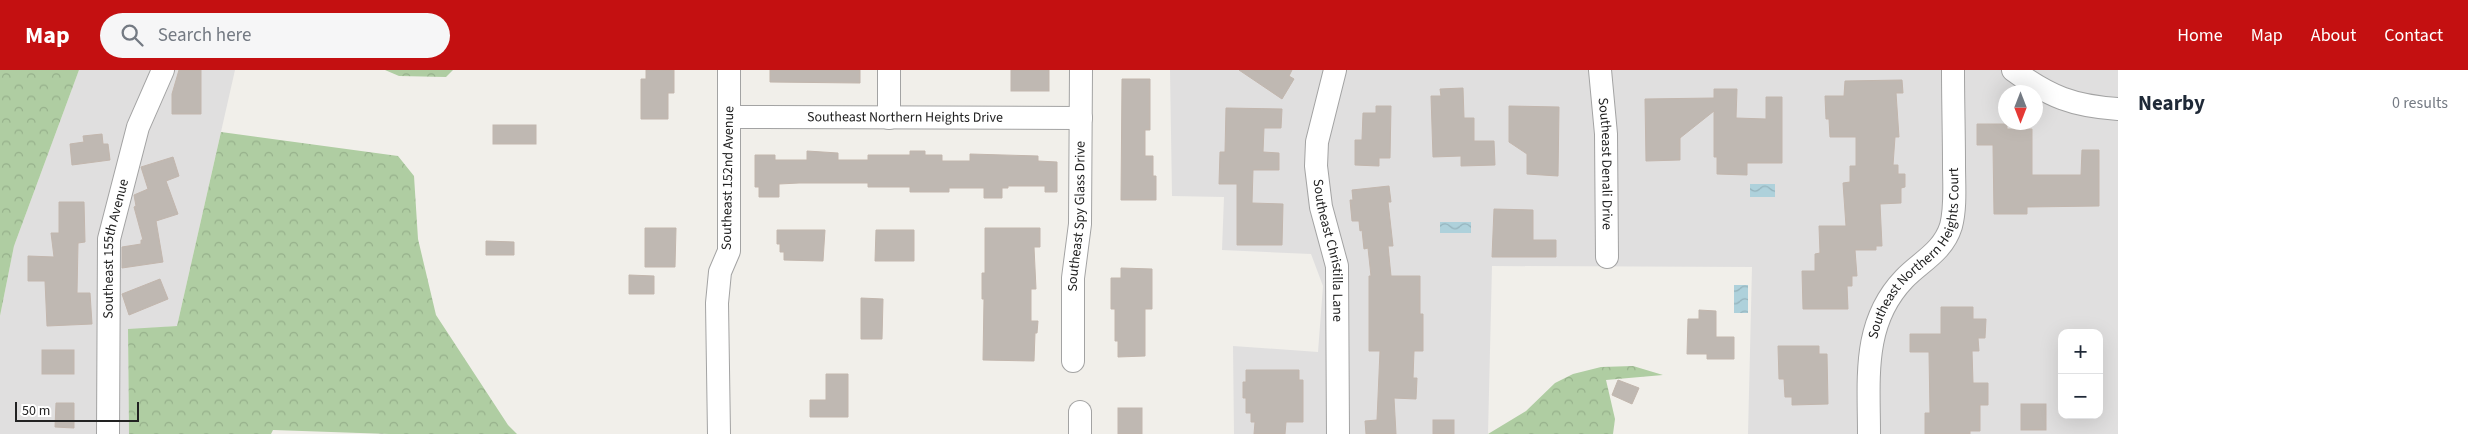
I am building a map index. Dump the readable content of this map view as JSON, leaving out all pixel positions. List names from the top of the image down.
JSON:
{
  "streets": {
    "street": [
      "Southeast Northern Heights Drive",
      "Southeast Denali Drive",
      "Southeast 152nd Avenue",
      "Southeast Spy Glass Drive",
      "Southeast 155th Avenue",
      "Southeast Christilla Lane",
      "Southeast Northern Heights Court"
    ]
  },
  "crossings": [
    ["Southeast Northern Heights Drive", "Southeast 152nd Avenue"],
    ["Southeast Northern Heights Drive", "Southeast Spy Glass Drive"]
  ],
  "scale_bar": "50 m",
  "north": "bottom",
  "page": {
    "header": "Map",
    "search": "Search here",
    "nav": [
      "Home",
      "Map",
      "About",
      "Contact"
    ],
    "heading": ["Nearby", "0 results"],
    "map_buttons": ["+", "−"],
    "scale": "50 m"
  }
}
